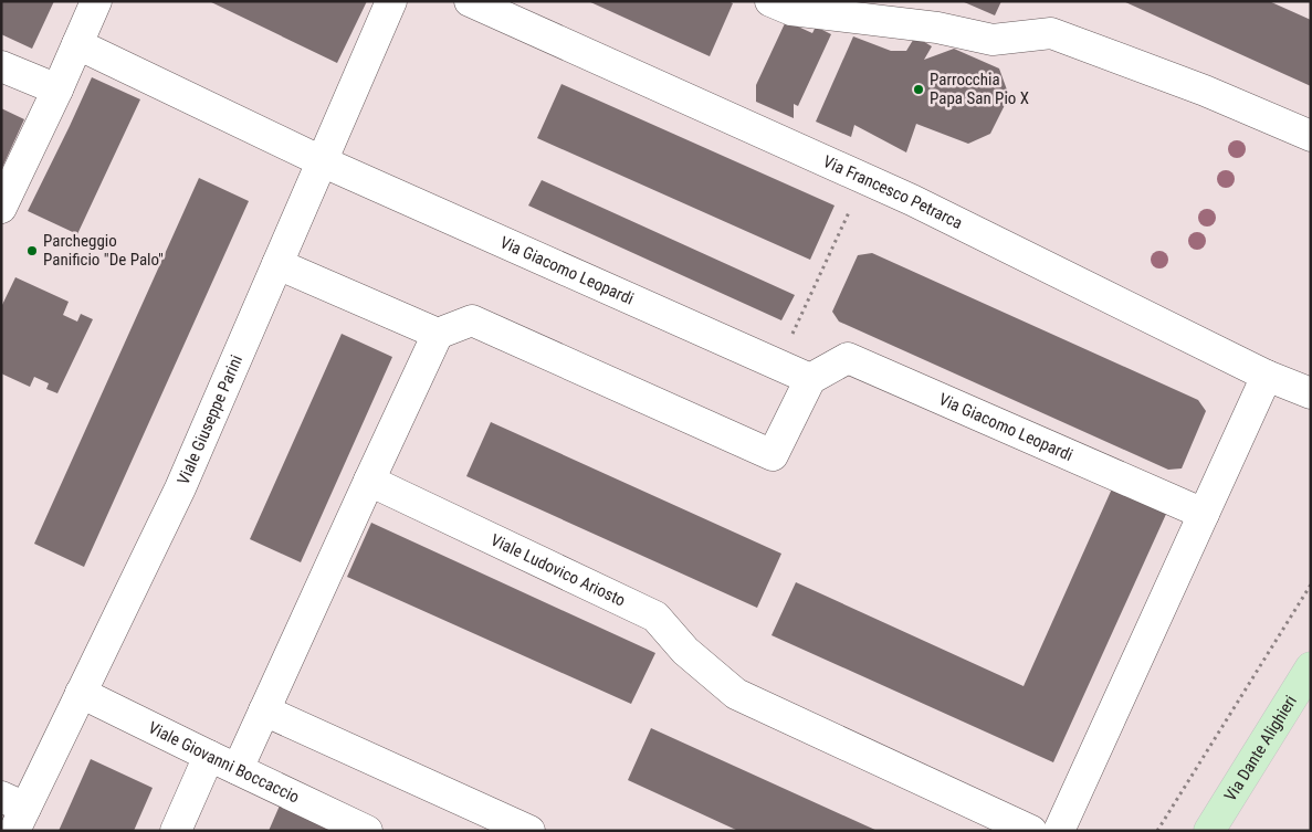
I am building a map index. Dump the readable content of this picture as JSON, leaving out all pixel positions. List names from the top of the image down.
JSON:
{
  "streets": {
    "main road": ["Via Dante Alighieri"],
    "street": [
      "Via Francesco Petrarca",
      "Via Giacomo Leopardi",
      "Viale Giuseppe Parini",
      "Viale Ludovico Ariosto",
      "Viale Giovanni Boccaccio"
    ]
  },
  "crossings": [
    ["Via Giacomo Leopardi", "Viale Giuseppe Parini"],
    ["Viale Giuseppe Parini", "Viale Giovanni Boccaccio"]
  ],
  "places": ["Parrocchia Papa San Pio X", "Parcheggio Panificio \"De Palo\""]
}
